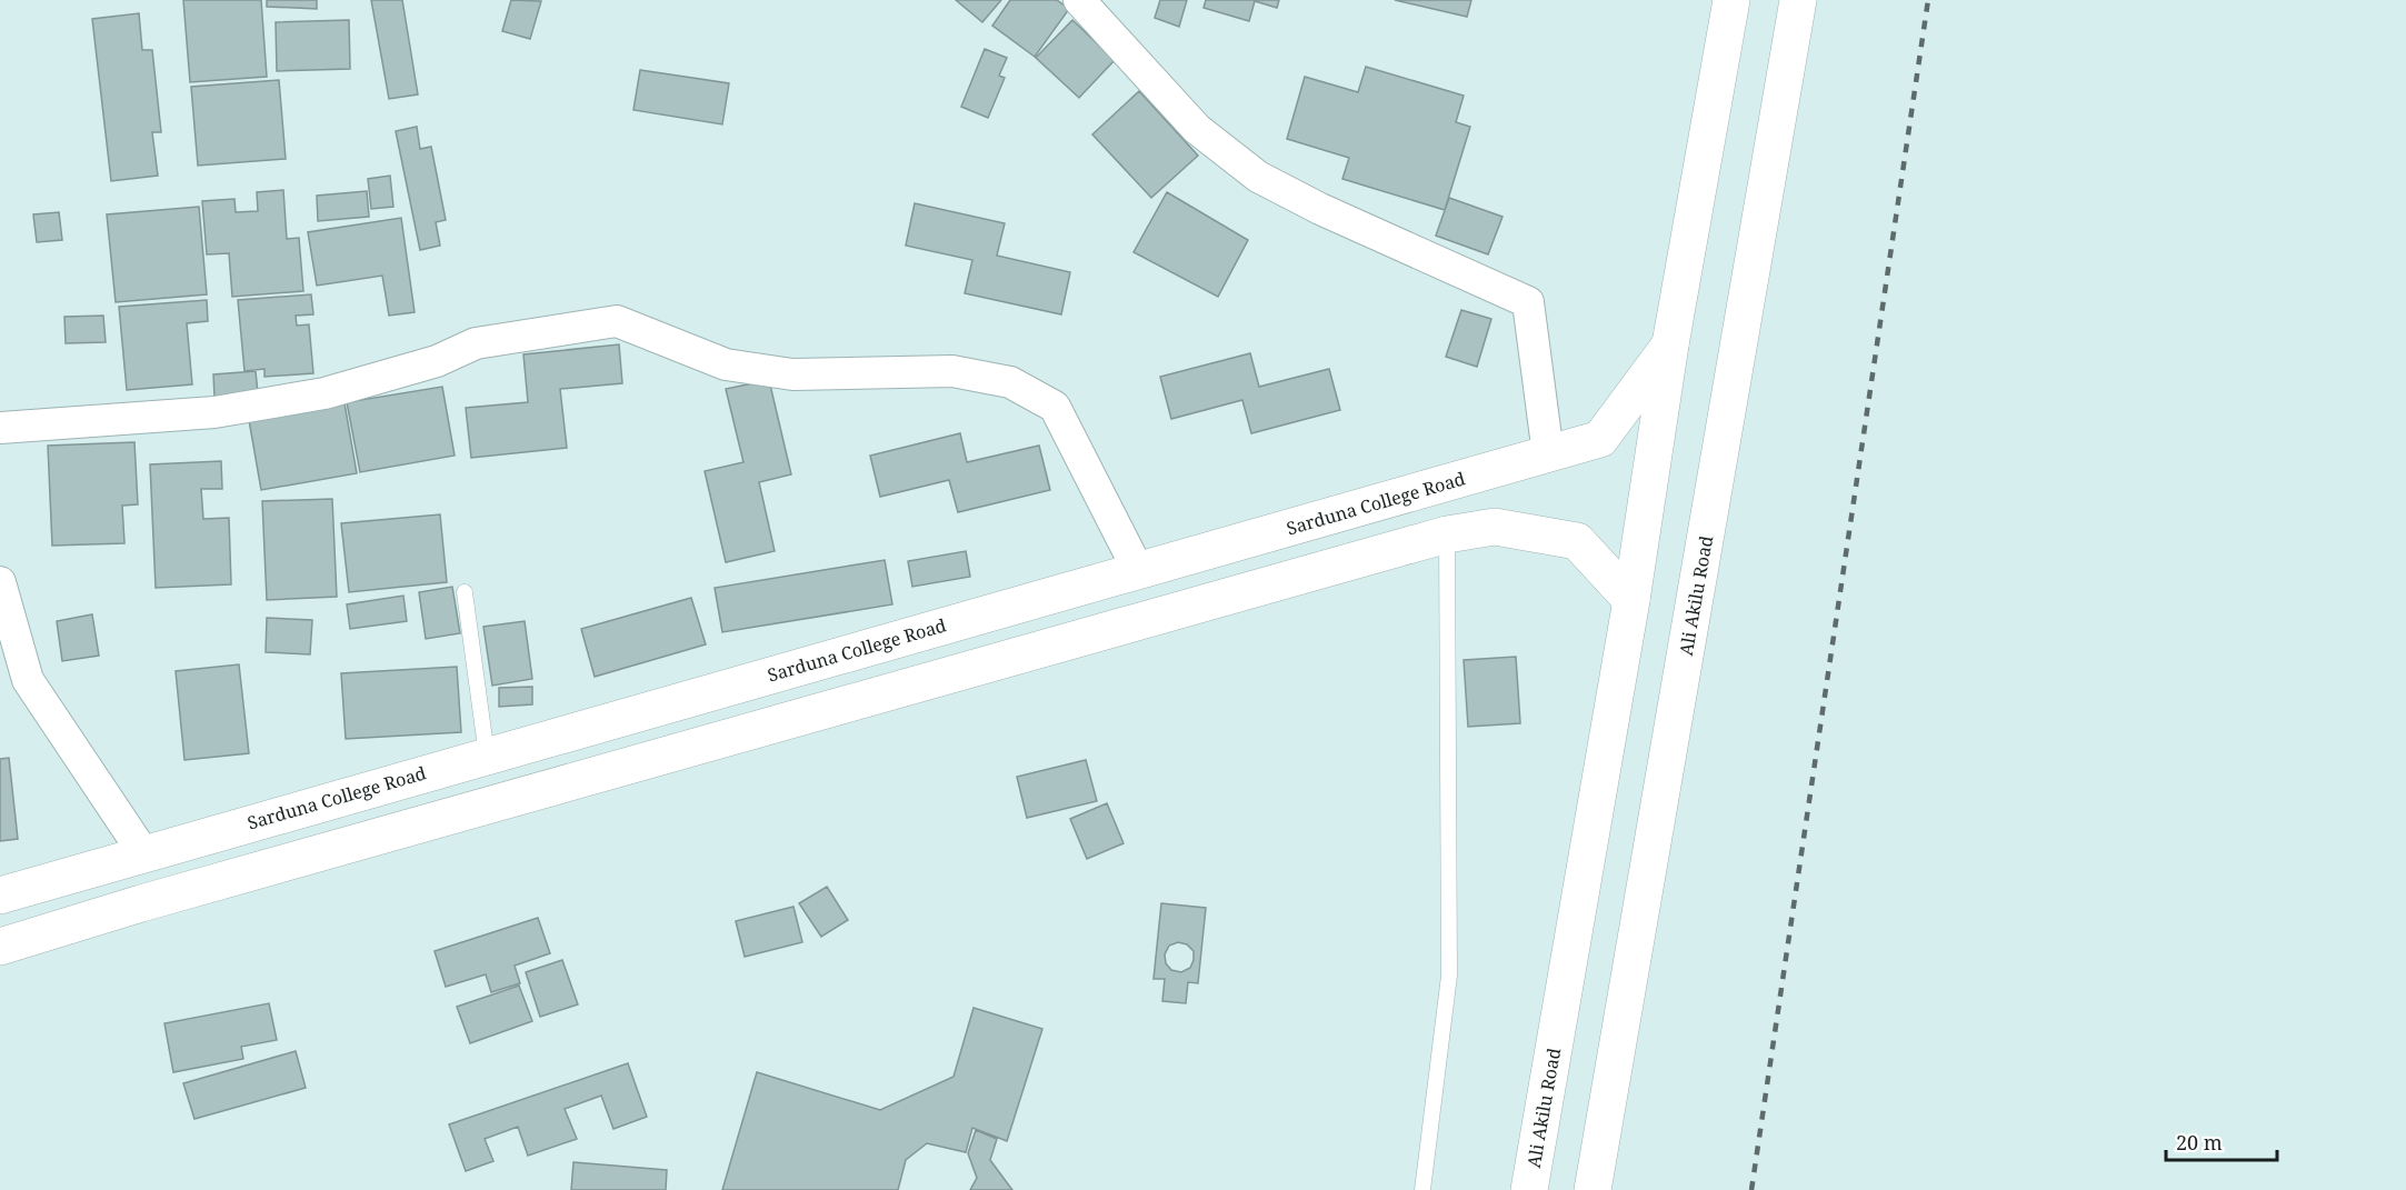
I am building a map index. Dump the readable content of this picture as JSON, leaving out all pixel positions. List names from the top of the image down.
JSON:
{
  "streets": {
    "street": ["Sarduna College Road", "Ali Akilu Road"]
  },
  "crossings": [
    ["Sarduna College Road", "Ali Akilu Road"]
  ],
  "scale_bar": "20 m"
}
